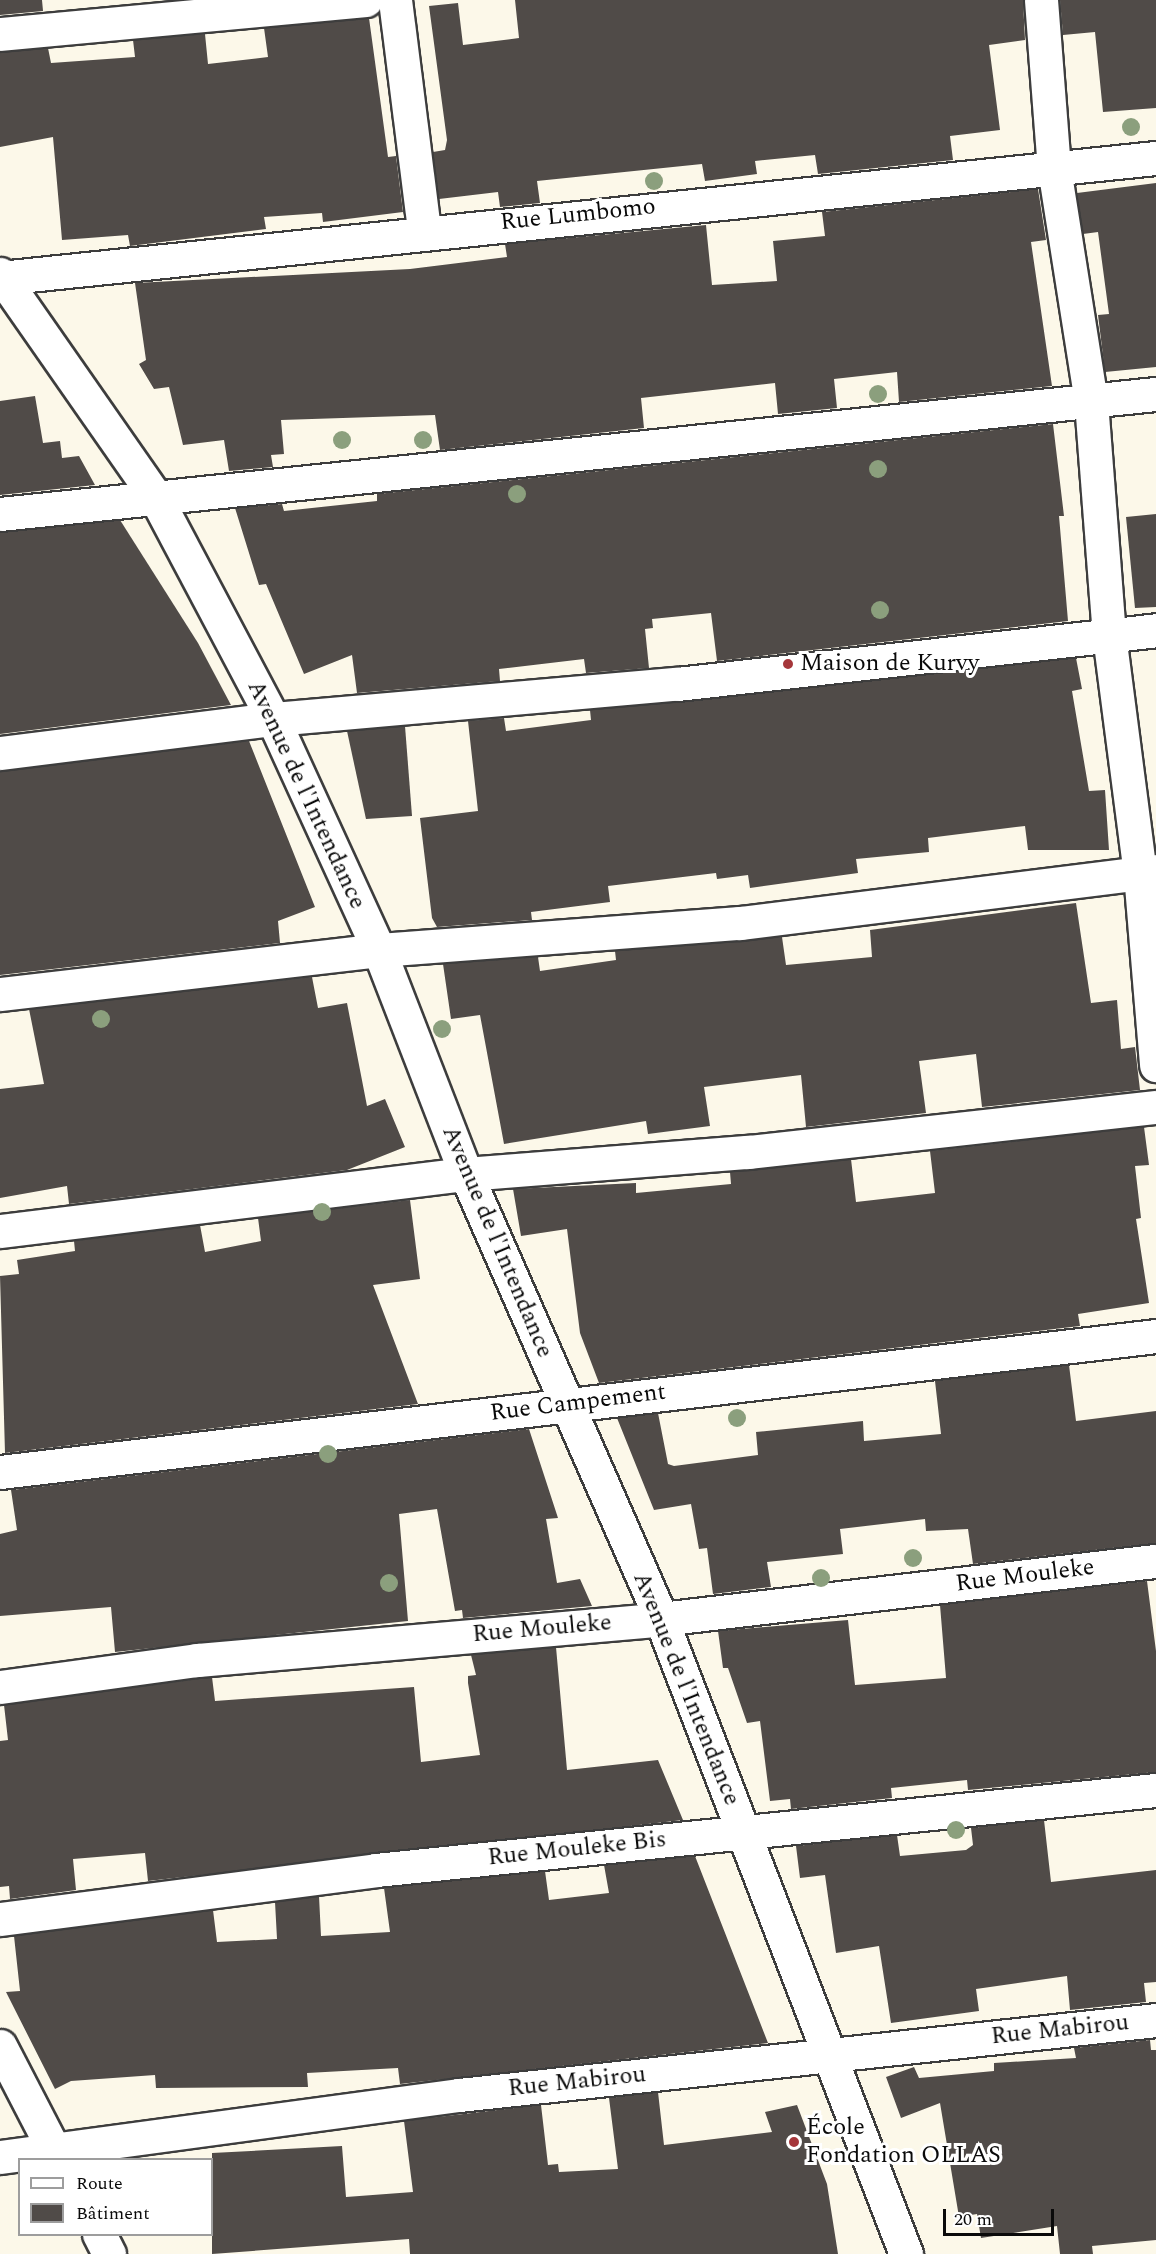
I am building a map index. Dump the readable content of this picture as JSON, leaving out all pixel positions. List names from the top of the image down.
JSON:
{
  "streets": {
    "street": [
      "Rue Lumbomo",
      "Avenue de l'Intendance",
      "Rue Campement",
      "Rue Mouleke",
      "Rue Mouleke Bis",
      "Rue Mabirou"
    ]
  },
  "crossings": [
    ["Rue Lumbomo", "Avenue de l'Intendance"],
    ["Avenue de l'Intendance", "Rue Campement"],
    ["Avenue de l'Intendance", "Rue Mouleke"],
    ["Avenue de l'Intendance", "Rue Mouleke Bis"],
    ["Avenue de l'Intendance", "Rue Mabirou"]
  ],
  "places": ["Maison de Kurvy", "École Fondation OLLAS"],
  "legend": ["Route", "Bâtiment"],
  "scale_bar": "20 m"
}
